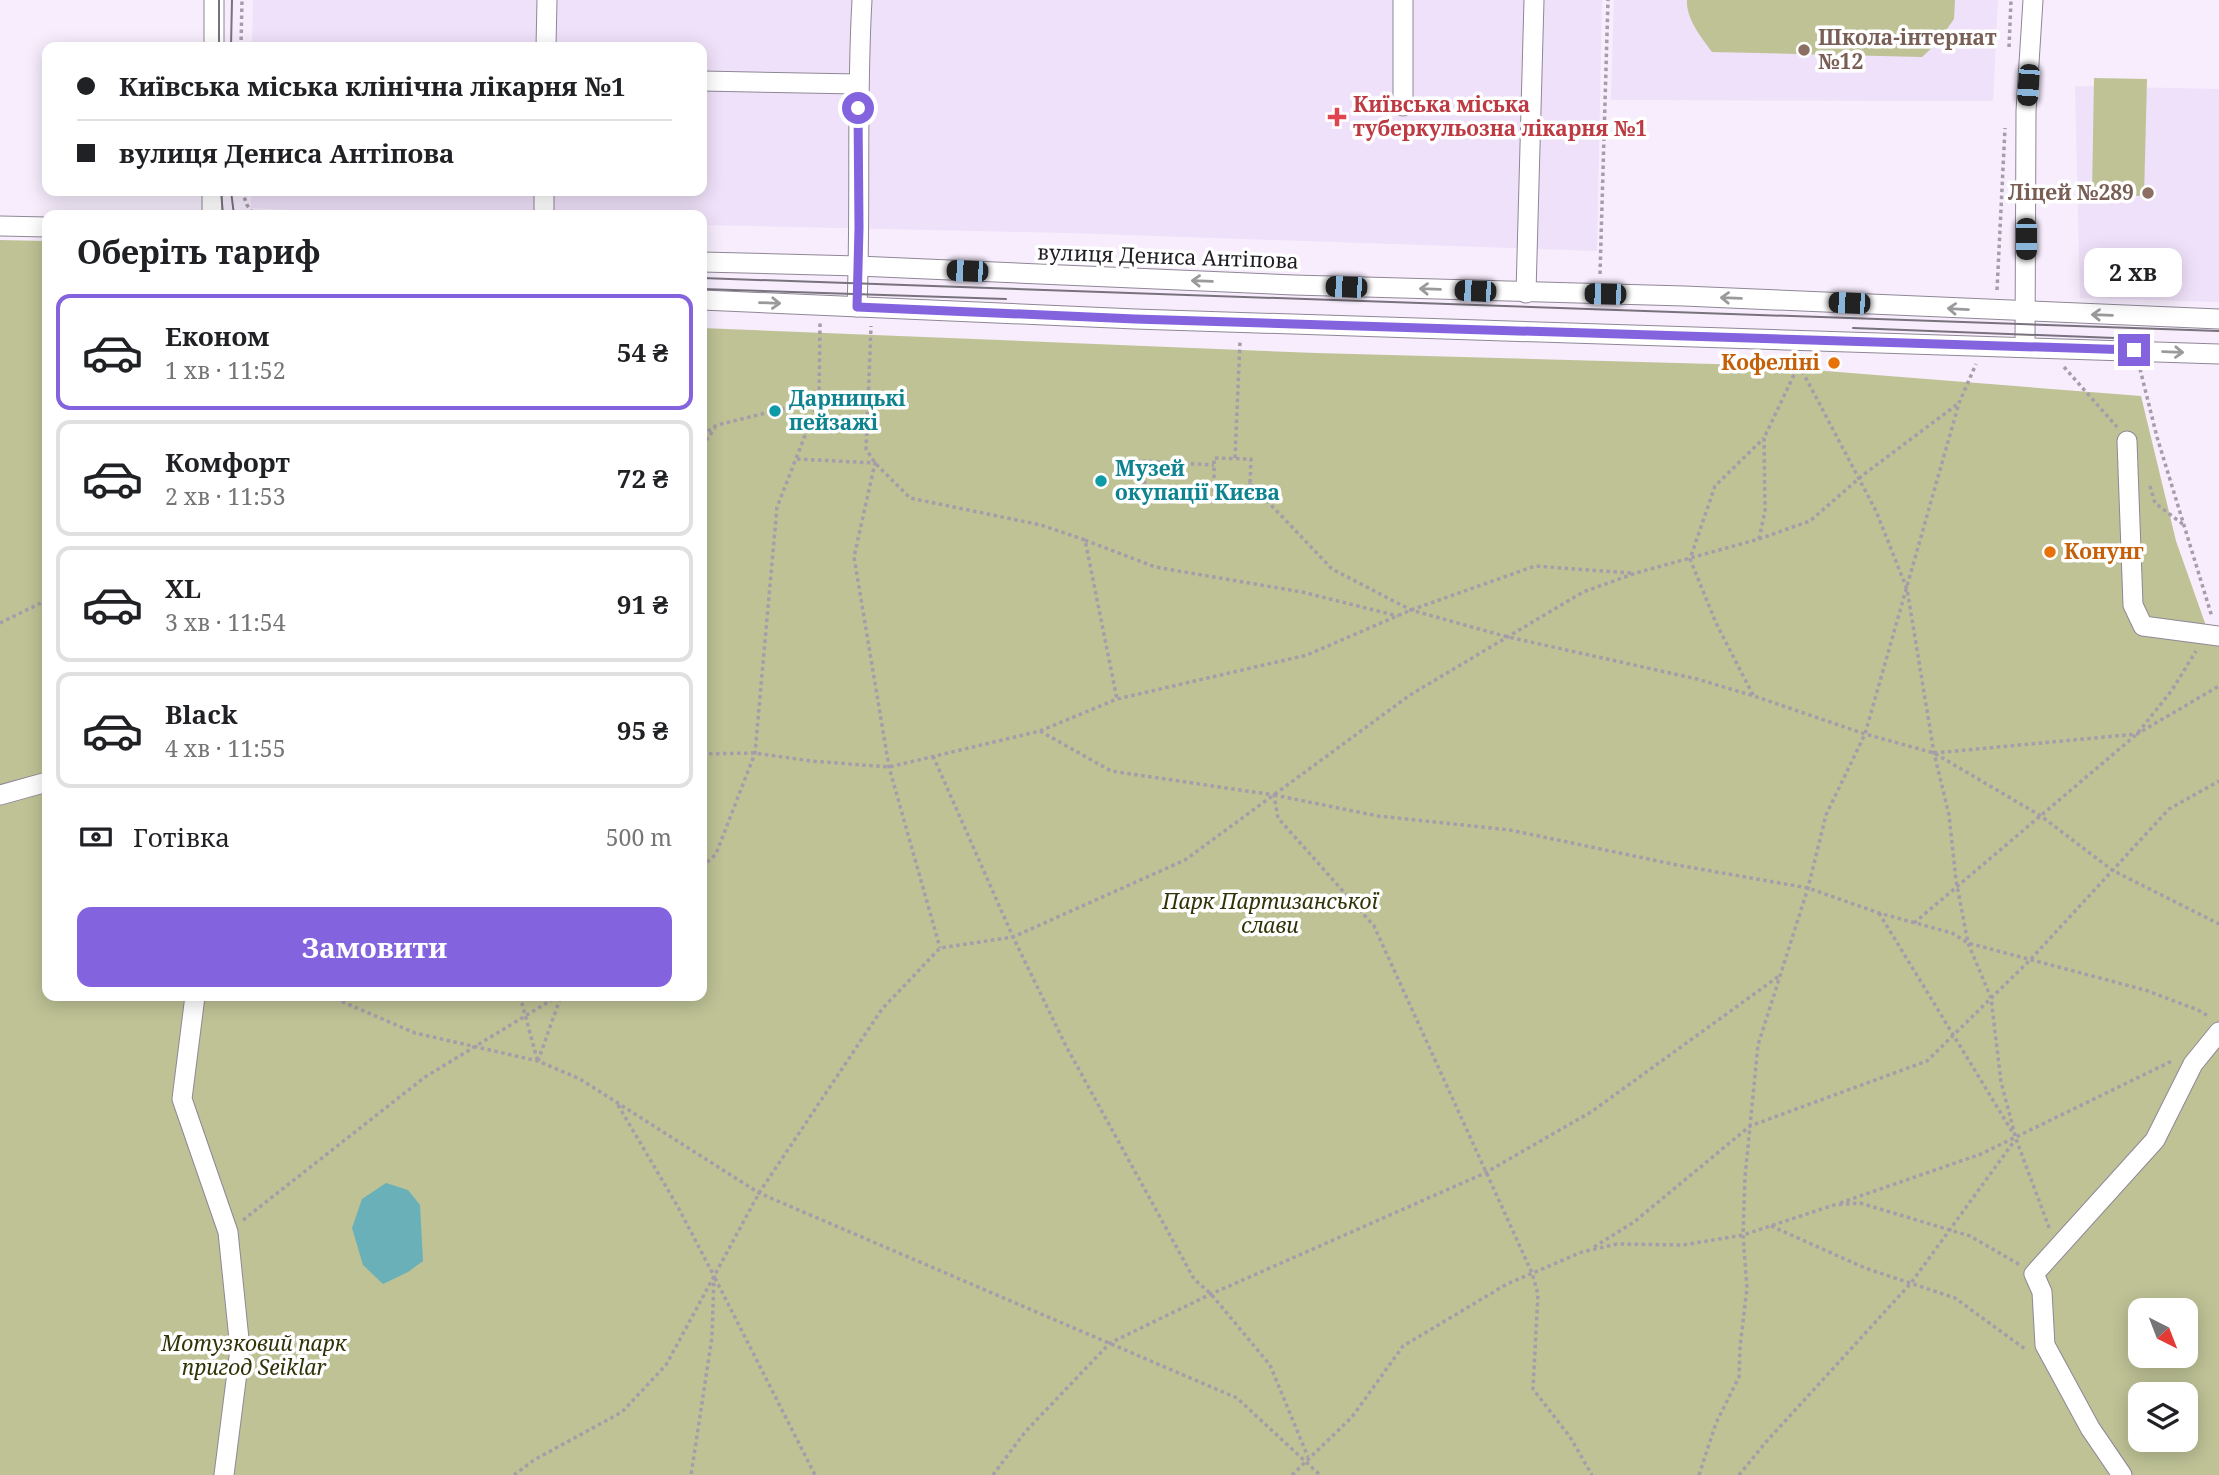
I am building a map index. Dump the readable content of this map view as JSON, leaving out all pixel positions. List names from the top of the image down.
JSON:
{
  "streets": {
    "street": ["вулиця Дениса Антіпова"]
  },
  "parks": ["Парк Партизанської слави", "Мотузковий парк пригод Seiklar"],
  "places": {
    "other": [
      "Школа-інтернат №12",
      "Ліцей №289",
      "Кофеліні",
      "Дарницькі пейзажі",
      "Музей окупації Києва",
      "Конунг"
    ],
    "health": ["Київська міська туберкульозна лікарня №1"]
  },
  "north": "bottom right",
  "page": {
    "banner": ["Київська міська клінічна лікарня №1", "вулиця Дениса Антіпова"],
    "heading": "Оберіть тариф",
    "bubble": "2 хв",
    "list": [
      {
        "name": "Економ",
        "note": "1 хв · 11:52",
        "value": "54 ₴"
      },
      {
        "name": "Комфорт",
        "note": "2 хв · 11:53",
        "value": "72 ₴"
      },
      {
        "name": "XL",
        "note": "3 хв · 11:54",
        "value": "91 ₴"
      },
      {
        "name": "Black",
        "note": "4 хв · 11:55",
        "value": "95 ₴"
      }
    ],
    "pay": ["Готівка", "500 m"],
    "buttons": "Замовити"
  }
}
